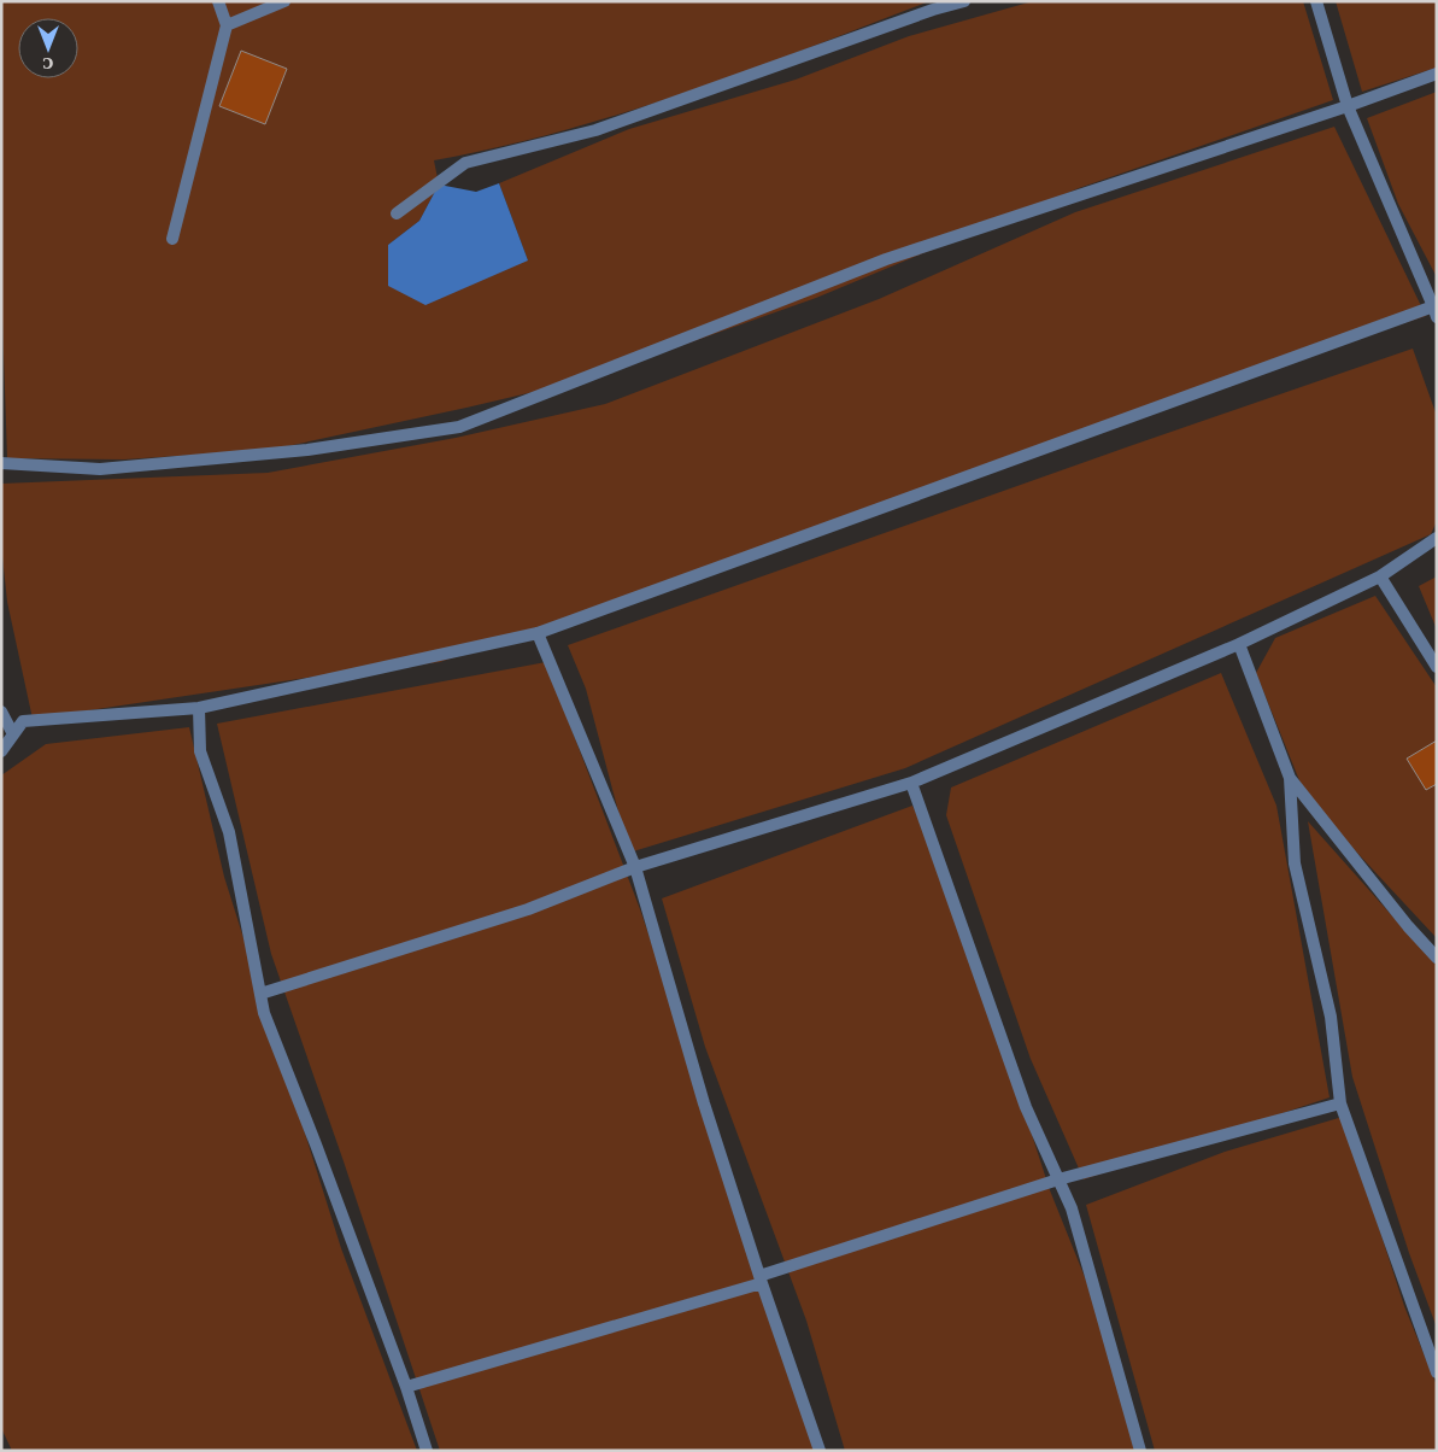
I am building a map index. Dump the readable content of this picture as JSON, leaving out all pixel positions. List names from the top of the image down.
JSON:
{
  "north": "bottom"
}
